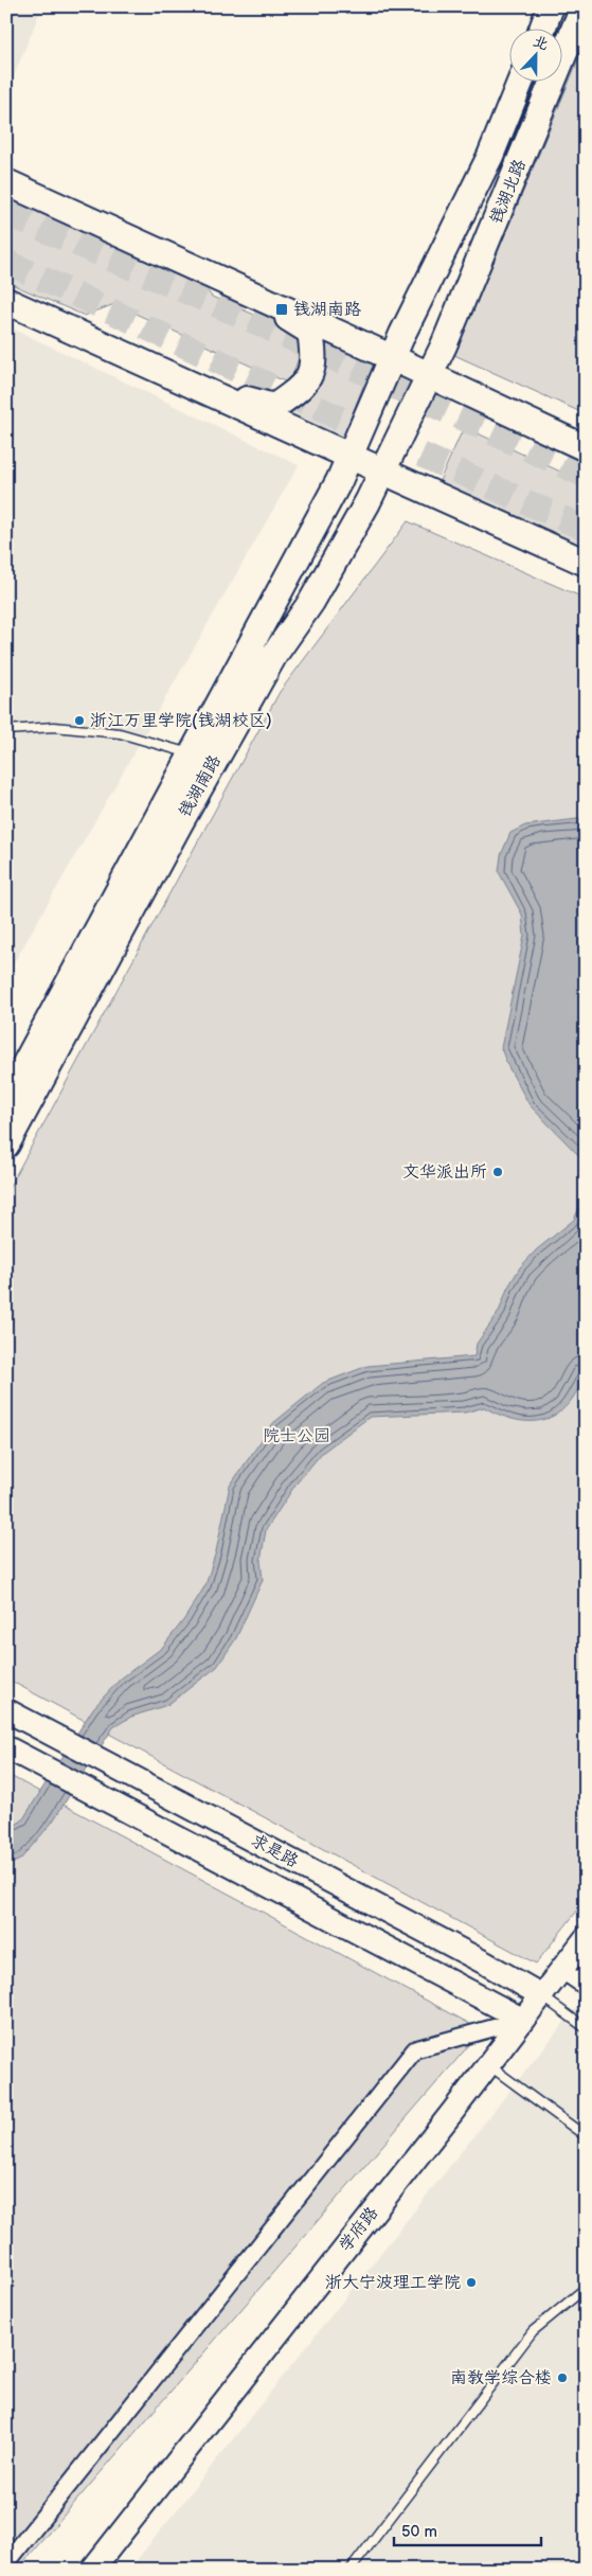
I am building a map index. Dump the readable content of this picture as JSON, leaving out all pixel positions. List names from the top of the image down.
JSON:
{
  "streets": {
    "main road": ["钱湖北路", "钱湖南路"],
    "street": ["求是路", "学府路"]
  },
  "crossings": [
    ["钱湖北路", "钱湖南路"],
    ["求是路", "学府路"]
  ],
  "parks": ["院士公园"],
  "places": {
    "transit": ["钱湖南路"],
    "other": [
      "浙江万里学院(钱湖校区)",
      "文华派出所",
      "浙大宁波理工学院",
      "南教学综合楼"
    ]
  },
  "scale_bar": "50 m",
  "north": "top"
}
